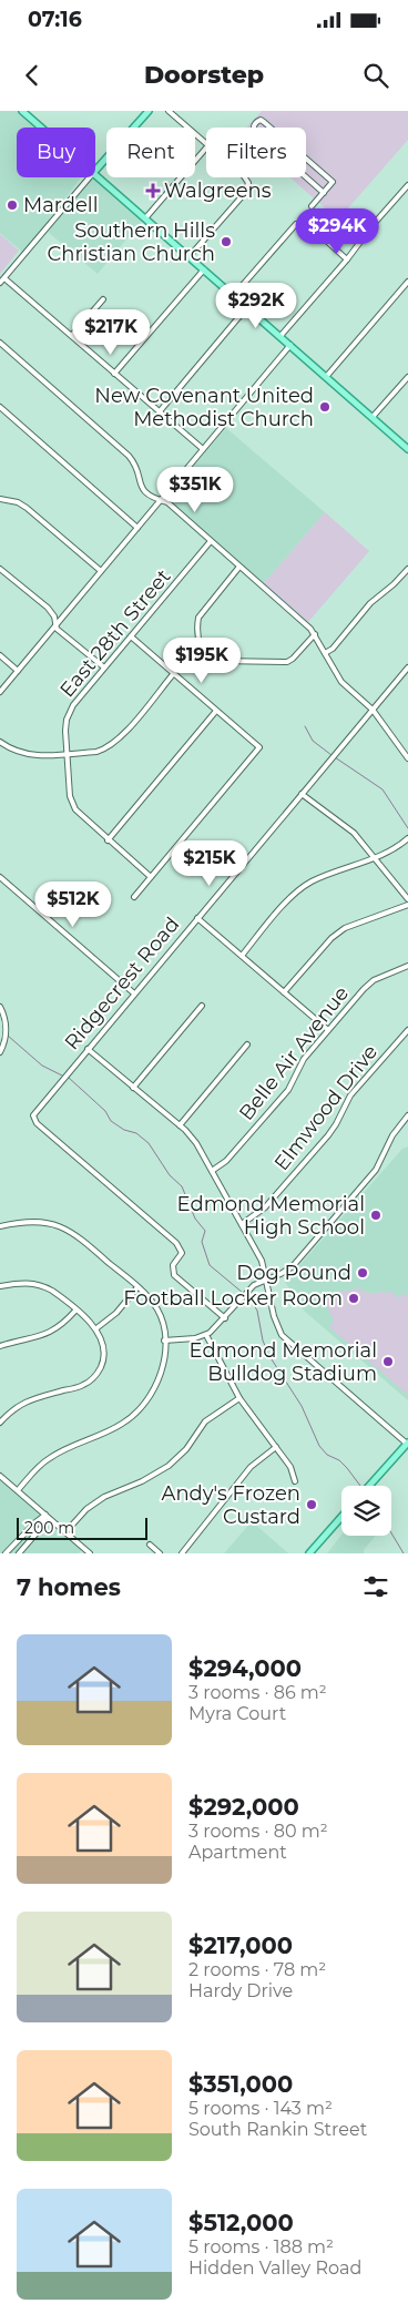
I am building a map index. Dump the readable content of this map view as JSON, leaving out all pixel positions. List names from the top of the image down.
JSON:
{
  "streets": {
    "street": [
      "East 28th Street",
      "Ridgecrest Road",
      "Belle Air Avenue",
      "Elmwood Drive"
    ]
  },
  "places": {
    "health": ["Walgreens"],
    "other": [
      "Mardell",
      "Southern Hills Christian Church",
      "New Covenant United Methodist Church",
      "Edmond Memorial High School",
      "Dog Pound",
      "Football Locker Room",
      "Edmond Memorial Bulldog Stadium",
      "Andy's Frozen Custard"
    ]
  },
  "scale_bar": "200 m",
  "page": {
    "status": "07:16",
    "header": "Doorstep",
    "chip": ["Buy", "Rent", "Filters"],
    "price": [
      "$294K",
      "$292K",
      "$217K",
      "$351K",
      "$195K",
      "$215K",
      "$512K"
    ],
    "scale": "200 m",
    "heading": "7 homes",
    "list": [
      {
        "name": "$294,000",
        "note": "3 rooms · 86 m² · Myra Court"
      },
      {
        "name": "$292,000",
        "note": "3 rooms · 80 m² · Apartment"
      },
      {
        "name": "$217,000",
        "note": "2 rooms · 78 m² · Hardy Drive"
      },
      {
        "name": "$351,000",
        "note": "5 rooms · 143 m² · South Rankin Street"
      },
      {
        "name": "$512,000",
        "note": "5 rooms · 188 m² · Hidden Valley Road"
      }
    ]
  }
}
